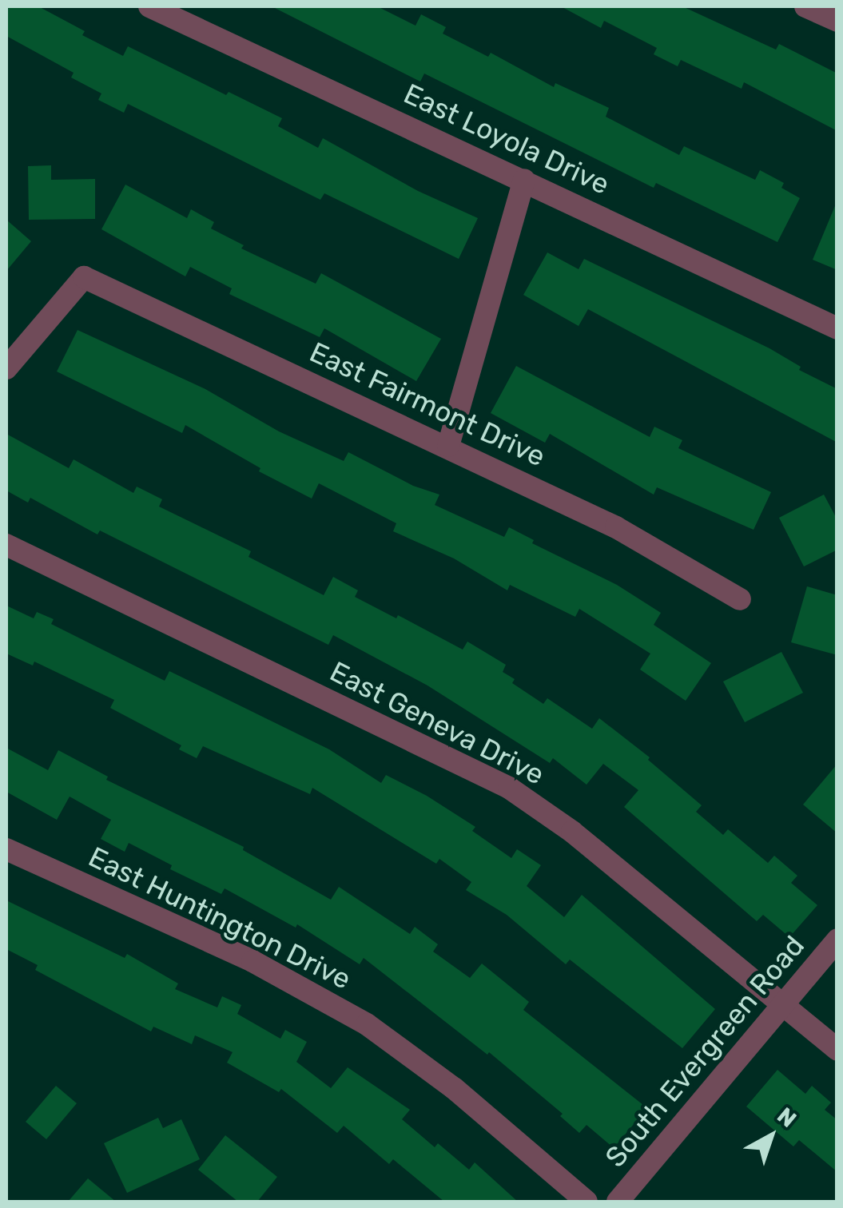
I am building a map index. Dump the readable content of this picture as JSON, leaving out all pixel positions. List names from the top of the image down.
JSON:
{
  "streets": {
    "street": [
      "East Loyola Drive",
      "East Fairmont Drive",
      "East Geneva Drive",
      "East Huntington Drive",
      "South Evergreen Road"
    ]
  },
  "crossings": [
    ["East Geneva Drive", "South Evergreen Road"]
  ],
  "north": "top right"
}
